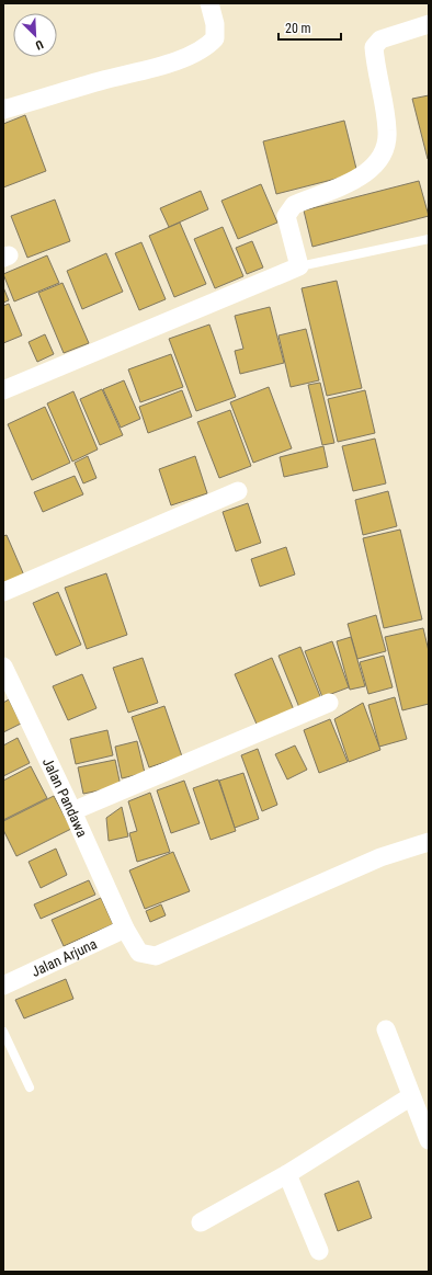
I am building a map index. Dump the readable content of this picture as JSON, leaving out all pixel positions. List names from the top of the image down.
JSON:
{
  "streets": {
    "street": ["Jalan Pandawa", "Jalan Arjuna"]
  },
  "crossings": [
    ["Jalan Pandawa", "Jalan Arjuna"]
  ],
  "scale_bar": "20 m",
  "north": "bottom right"
}
